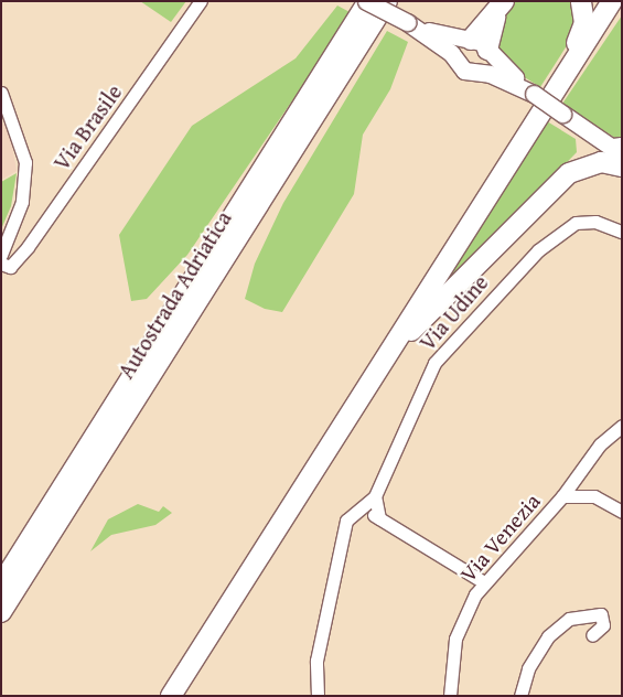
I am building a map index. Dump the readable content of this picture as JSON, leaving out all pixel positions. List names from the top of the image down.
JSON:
{
  "streets": {
    "highway": ["Autostrada Adriatica"],
    "street": ["Via Brasile", "Via Udine", "Via Venezia"]
  }
}
